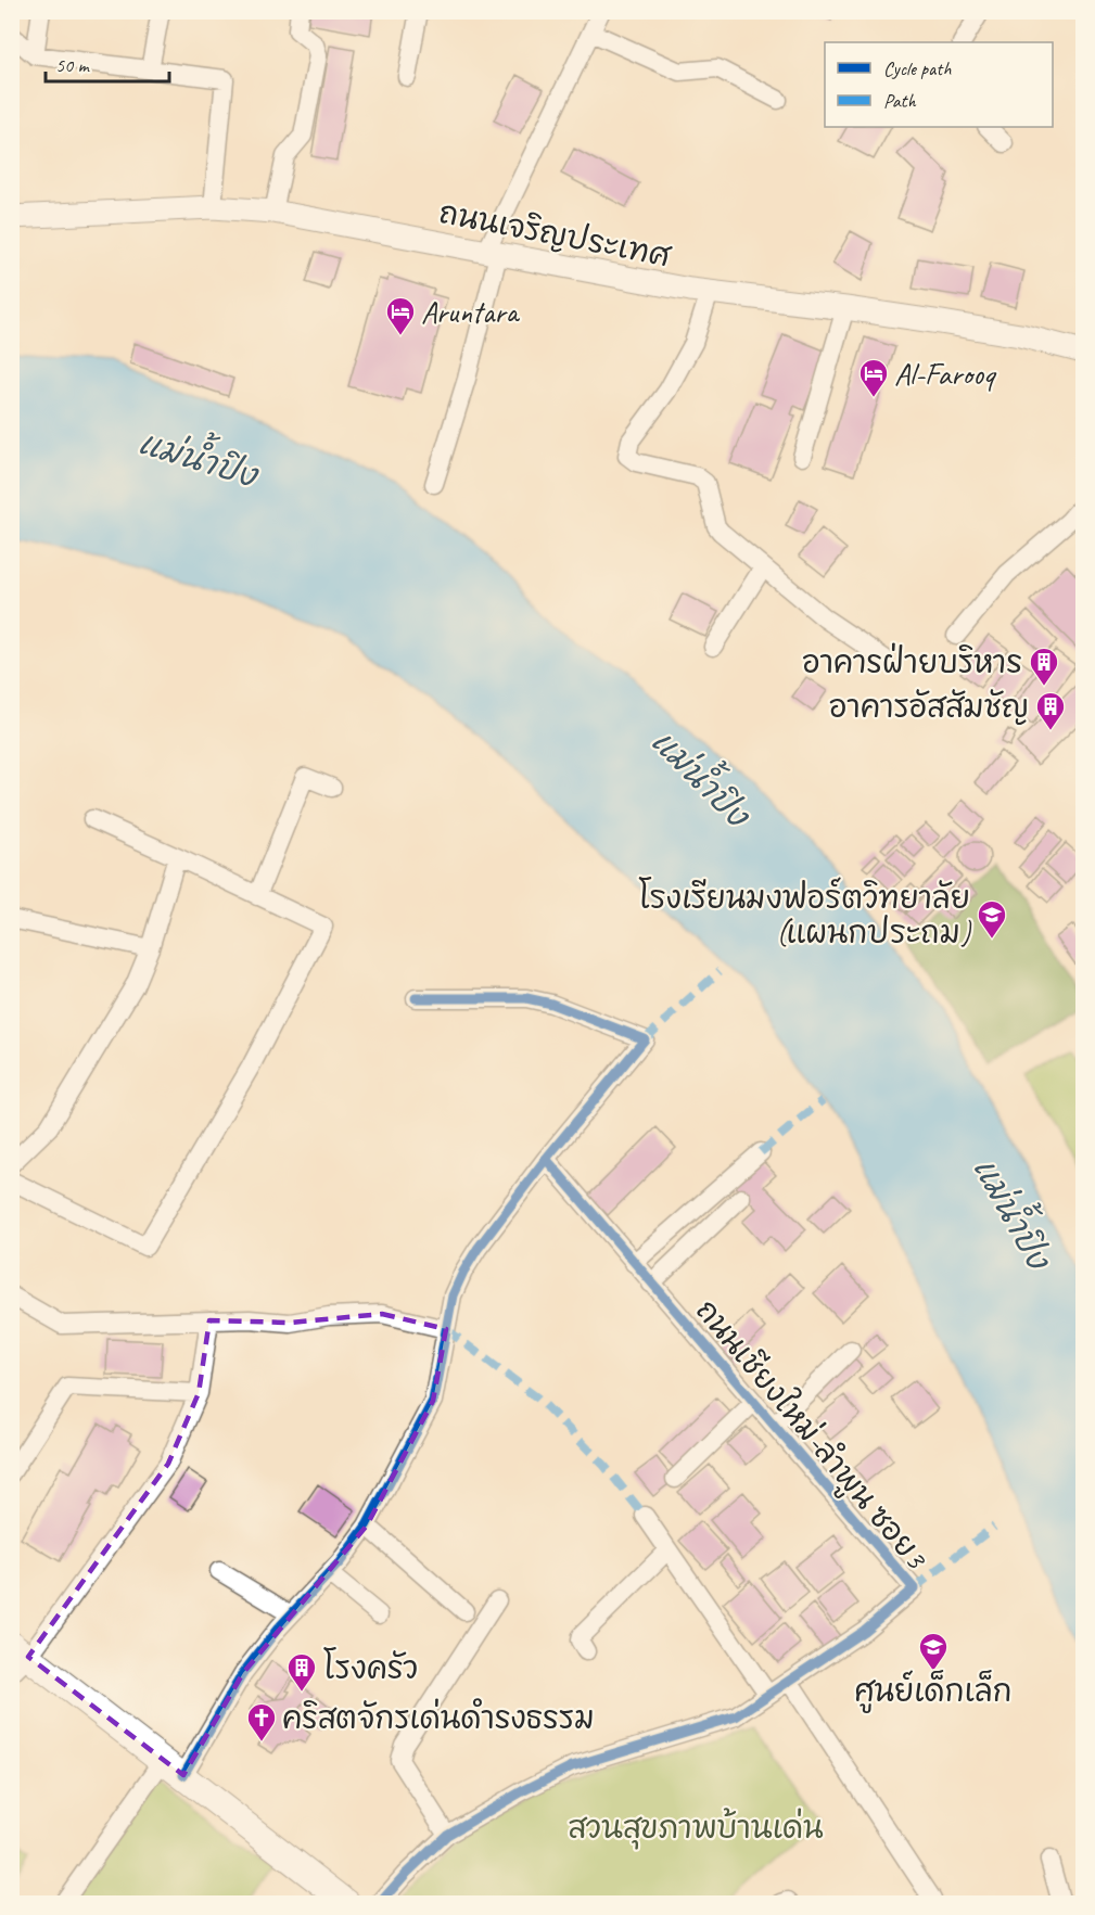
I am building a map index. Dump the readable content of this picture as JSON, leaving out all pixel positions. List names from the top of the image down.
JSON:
{
  "streets": {
    "street": ["ถนนเจริญประเทศ", "ถนนเชียงใหม่-ลำพูน ซอย3"]
  },
  "water": ["แม่น้ำปิง"],
  "parks": ["สวนสุขภาพบ้านเด่น"],
  "places": {
    "hotel": ["Aruntara", "Al-Farooq"],
    "building": ["อาคารฝ่ายบริหาร", "อาคารอัสสัมชัญ", "โรงครัว"],
    "school or university": ["โรงเรียนมงฟอร์ตวิทยาลัย (แผนกประถม)", "ศูนย์เด็กเล็ก"],
    "church": ["คริสตจักรเด่นดำรงธรรม"]
  },
  "legend": ["Cycle path", "Path"],
  "scale_bar": "50 m"
}
